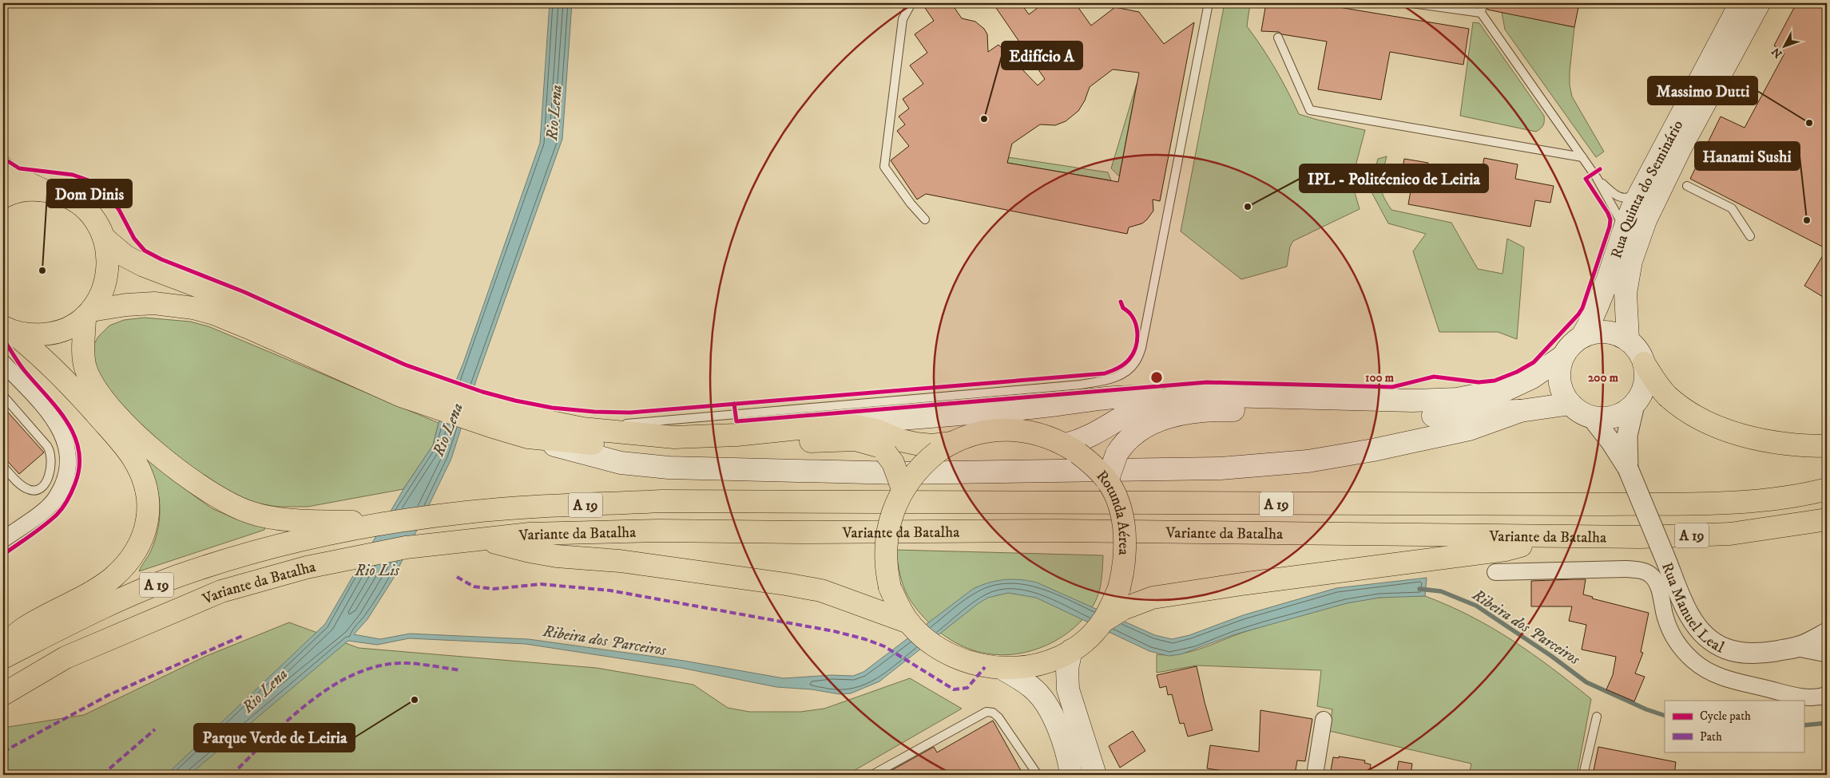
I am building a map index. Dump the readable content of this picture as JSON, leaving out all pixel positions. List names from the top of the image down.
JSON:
{
  "streets": {
    "main road": [
      "Rua Quinta do Seminário",
      "A 19",
      "Rotunda Aérea",
      "Variante da Batalha"
    ],
    "street": ["Rua Manuel Leal"]
  },
  "crossings": [
    ["Rua Quinta do Seminário", "Rua Manuel Leal"]
  ],
  "water": ["Rio Lena", "Rio Lis", "Ribeira dos Parceiros"],
  "places": [
    "Edifício A",
    "Massimo Dutti",
    "IPL - Politécnico de Leiria",
    "Hanami Sushi",
    "Dom Dinis",
    "Parque Verde de Leiria"
  ],
  "legend": ["Cycle path", "Path"],
  "north": "bottom left",
  "rings": ["100 m", "200 m"]
}
